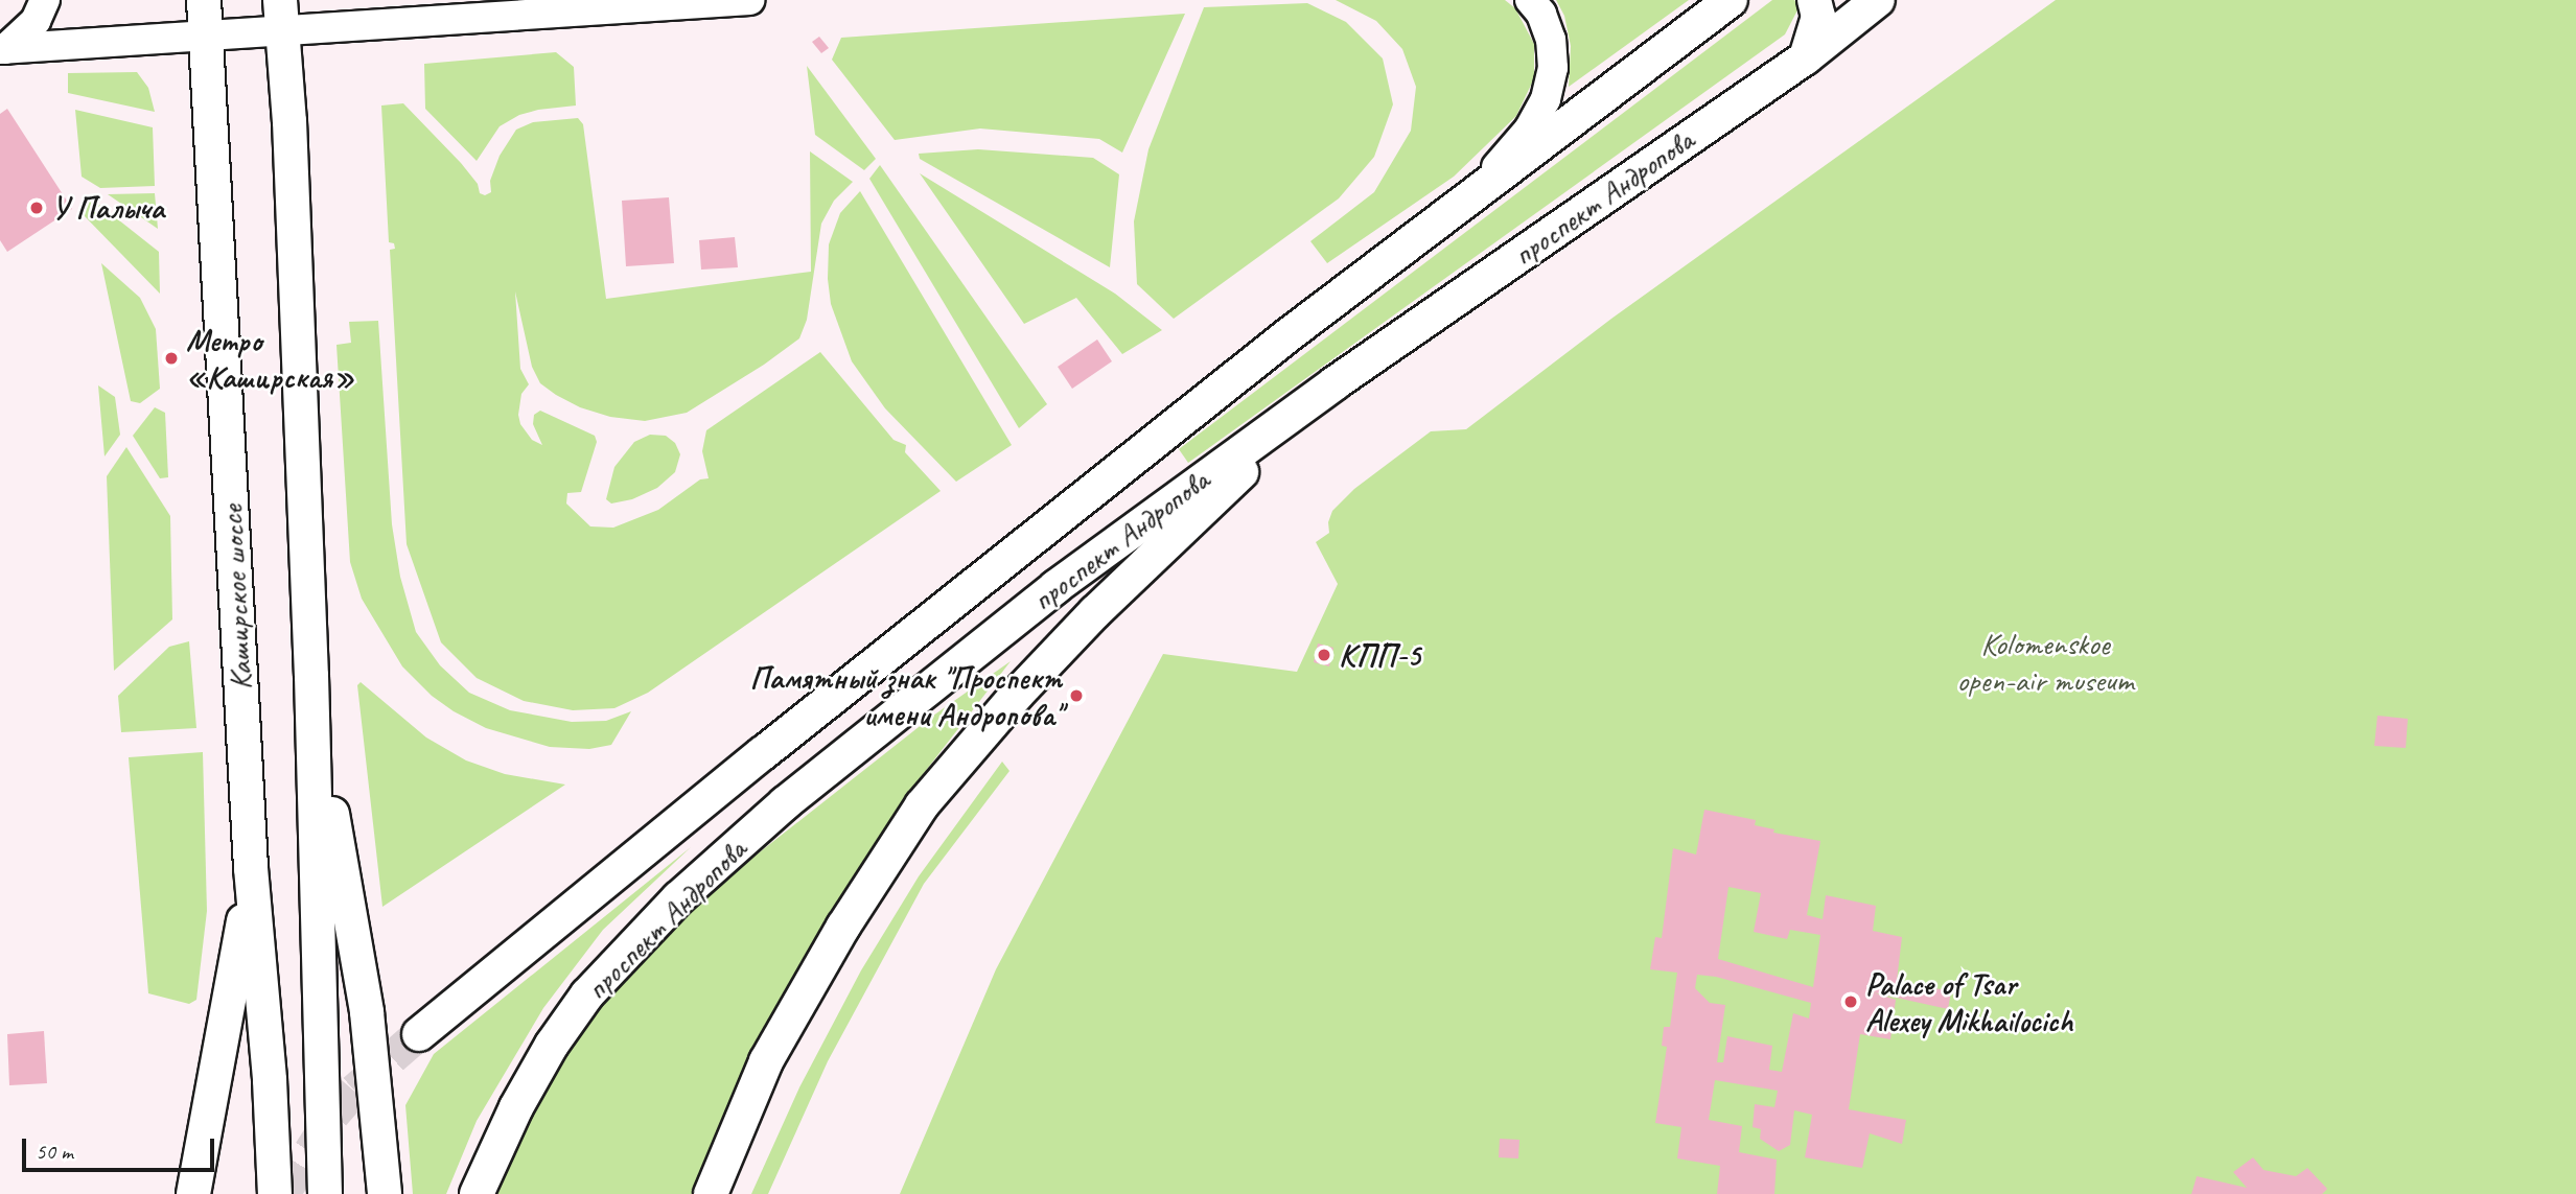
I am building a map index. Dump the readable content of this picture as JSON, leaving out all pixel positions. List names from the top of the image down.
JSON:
{
  "streets": {
    "main road": ["проспект Андропова", "Каширское шоссе"]
  },
  "parks": ["Kolomenskoe open-air museum"],
  "places": [
    "У Палыча",
    "Метро «Каширская»",
    "КПП-5",
    "Памятный знак \"Проспект имени Андропова\"",
    "Palace of Tsar Alexey Mikhailocich"
  ],
  "scale_bar": "50 m"
}
